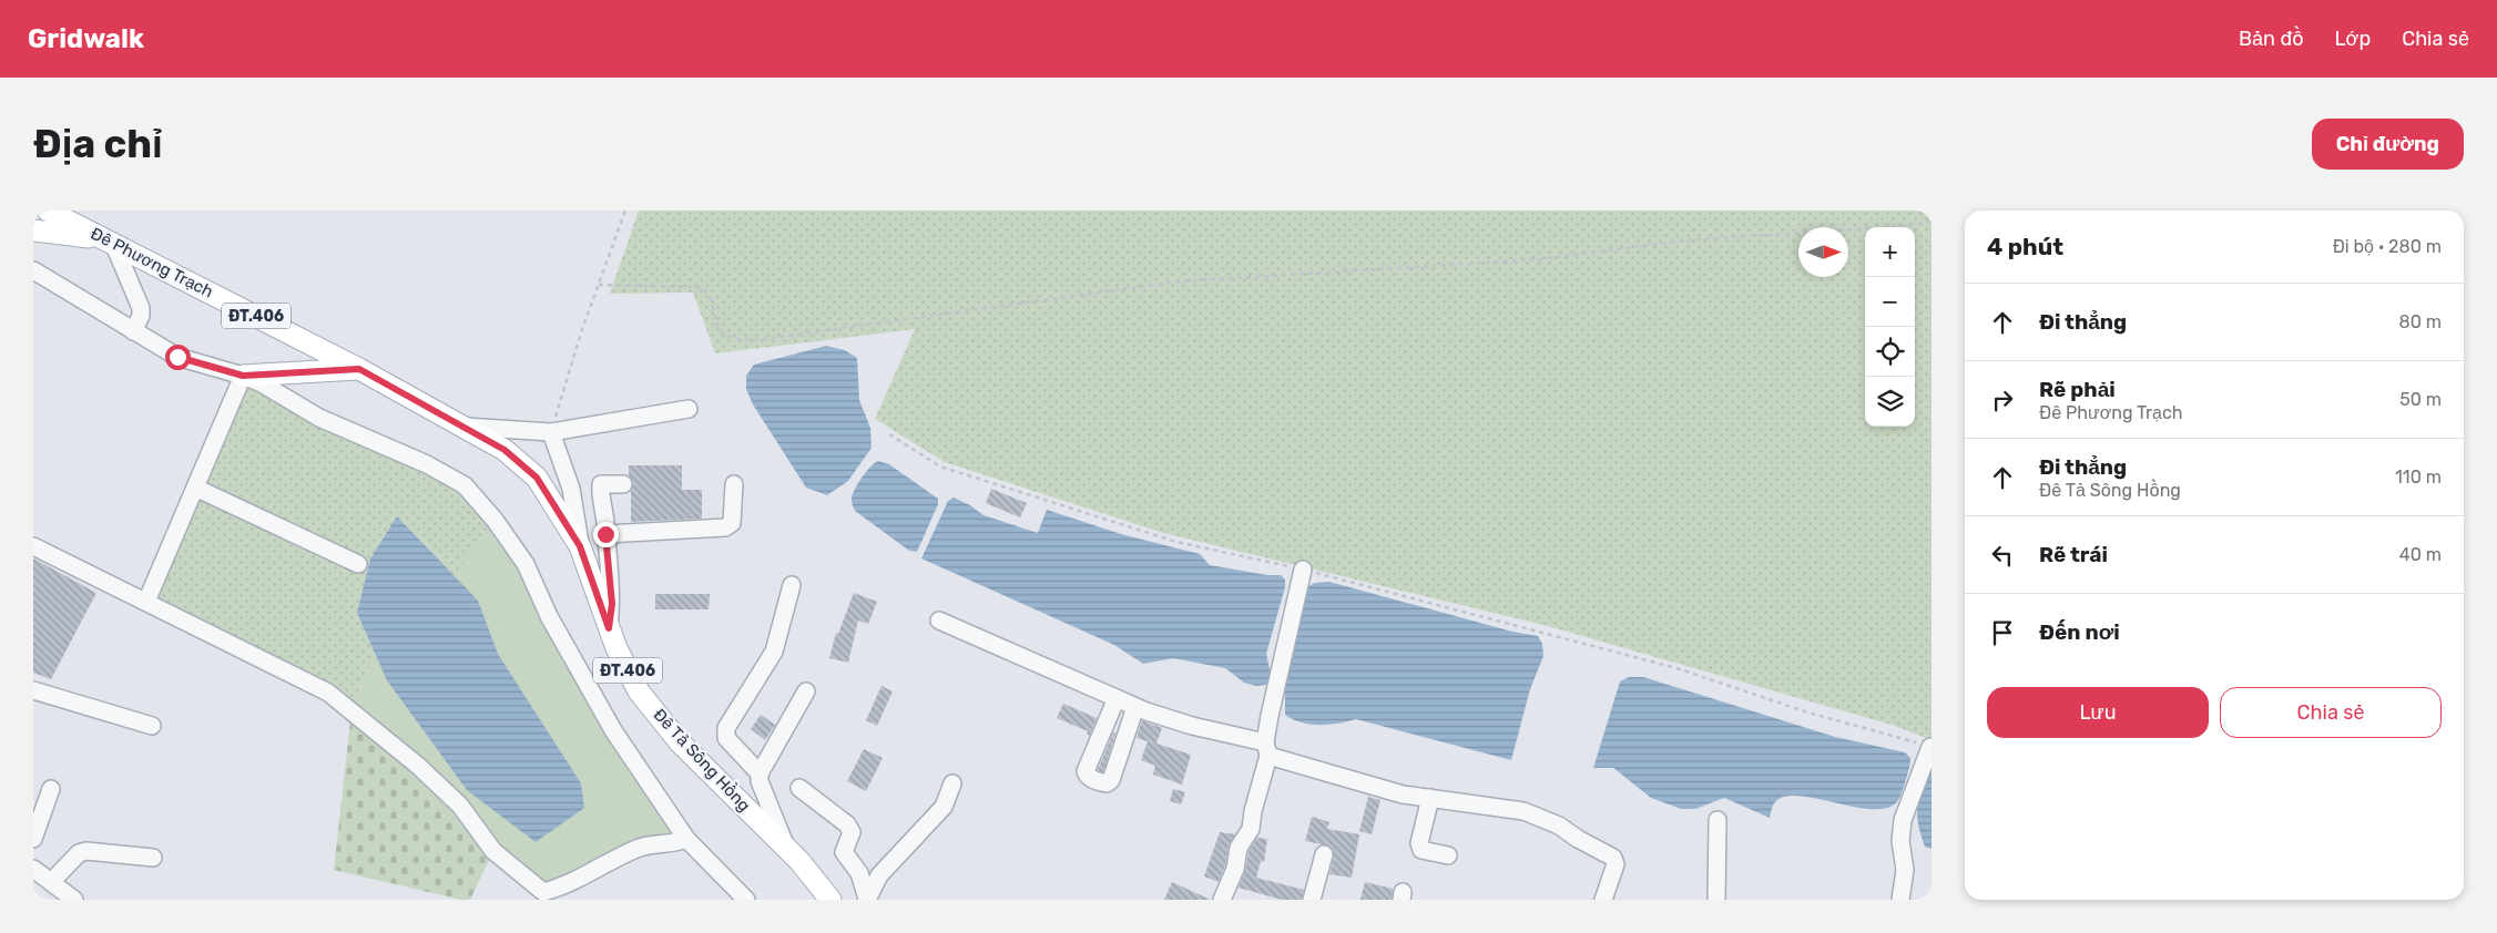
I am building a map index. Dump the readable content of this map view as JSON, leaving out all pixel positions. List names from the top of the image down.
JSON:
{
  "streets": {
    "main road": ["Đê Phương Trạch", "ĐT.406", "Đê Tả Sông Hồng"]
  },
  "crossings": [
    ["Đê Phương Trạch", "Đê Tả Sông Hồng"]
  ],
  "north": "right",
  "page": {
    "header": "Gridwalk",
    "nav": ["Bản đồ", "Lớp", "Chia sẻ"],
    "buttons": [
      "Chỉ đường",
      ["Lưu", "Chia sẻ"]
    ],
    "title": "Địa chỉ",
    "heading": ["4 phút", "Đi bộ · 280 m"],
    "map_buttons": ["+", "−"],
    "list": [
      ["Đi thẳng", "80 m"],
      ["Rẽ phải", "Đê Phương Trạch", "50 m"],
      ["Đi thẳng", "Đê Tả Sông Hồng", "110 m"],
      ["Rẽ trái", "40 m"],
      "Đến nơi"
    ]
  }
}
